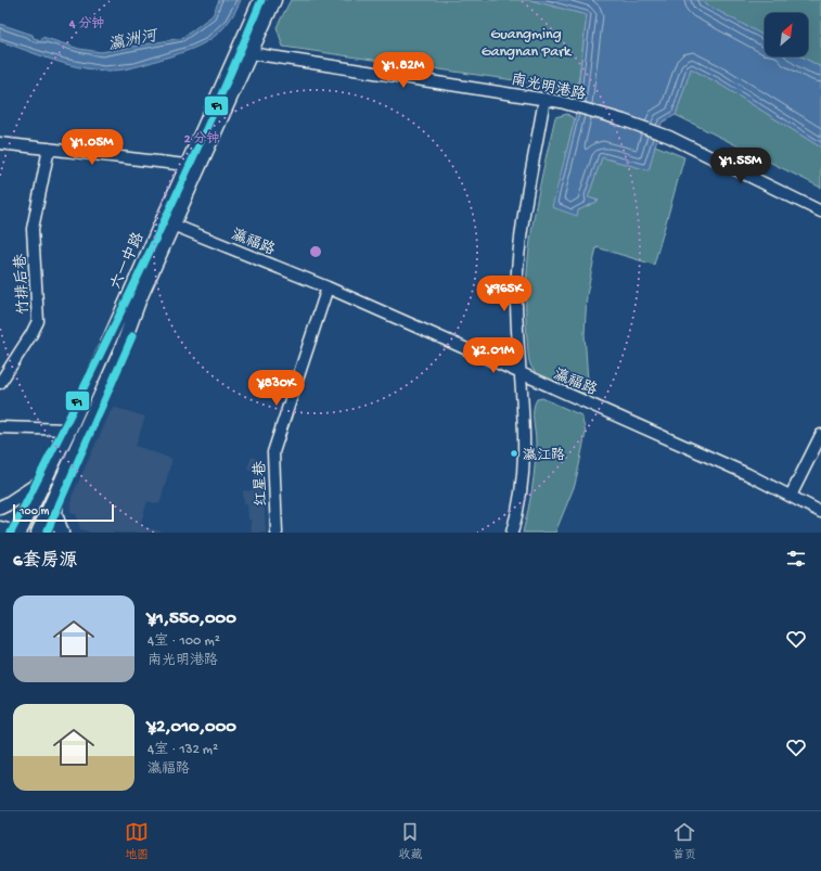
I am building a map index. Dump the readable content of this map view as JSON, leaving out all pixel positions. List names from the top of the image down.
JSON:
{
  "streets": {
    "main road": ["六一中路"],
    "street": [
      "南光明港路",
      "瀛福路",
      "竹排后巷",
      "红星巷"
    ]
  },
  "crossings": [
    ["南光明港路", "六一中路"],
    ["瀛福路", "六一中路"],
    ["瀛福路", "红星巷"]
  ],
  "water": ["瀛洲河"],
  "parks": ["Guangming Gangnan Park"],
  "places": ["瀛江路"],
  "lines": ["transit line F1"],
  "scale_bar": "100 m",
  "north": "top right",
  "page": {
    "price": [
      "¥1.82M",
      "¥1.05M",
      "¥1.55M",
      "¥965K",
      "¥2.01M",
      "¥830K"
    ],
    "scale": "100 m",
    "heading": "6套房源",
    "list": [
      {
        "name": "¥1,550,000",
        "note": "4室 · 100 m² · 南光明港路"
      },
      {
        "name": "¥2,010,000",
        "note": "4室 · 132 m² · 瀛福路"
      }
    ],
    "tabs": ["地图", "收藏", "首页"]
  },
  "rings": ["4 分钟", "2 分钟"]
}
